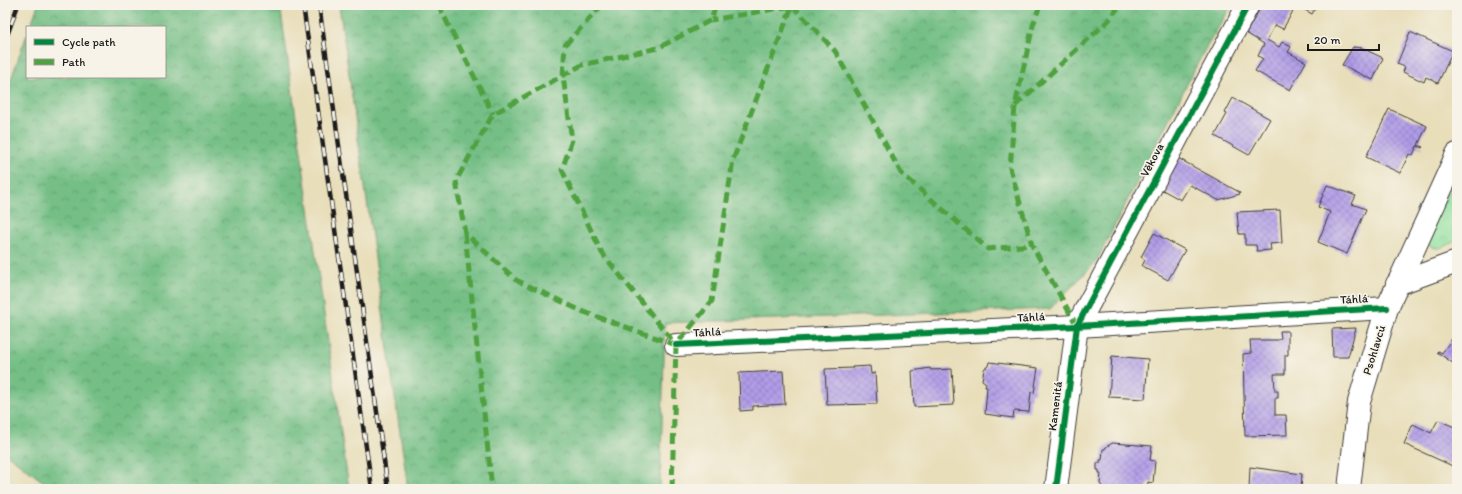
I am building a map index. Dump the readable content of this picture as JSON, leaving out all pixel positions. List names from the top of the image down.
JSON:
{
  "streets": {
    "street": [
      "Věkova",
      "Táhlá",
      "Psohlavců",
      "Kamenitá"
    ]
  },
  "crossings": [
    ["Věkova", "Táhlá"],
    ["Věkova", "Kamenitá"],
    ["Táhlá", "Psohlavců"],
    ["Táhlá", "Kamenitá"]
  ],
  "legend": ["Cycle path", "Path"],
  "scale_bar": "20 m"
}
